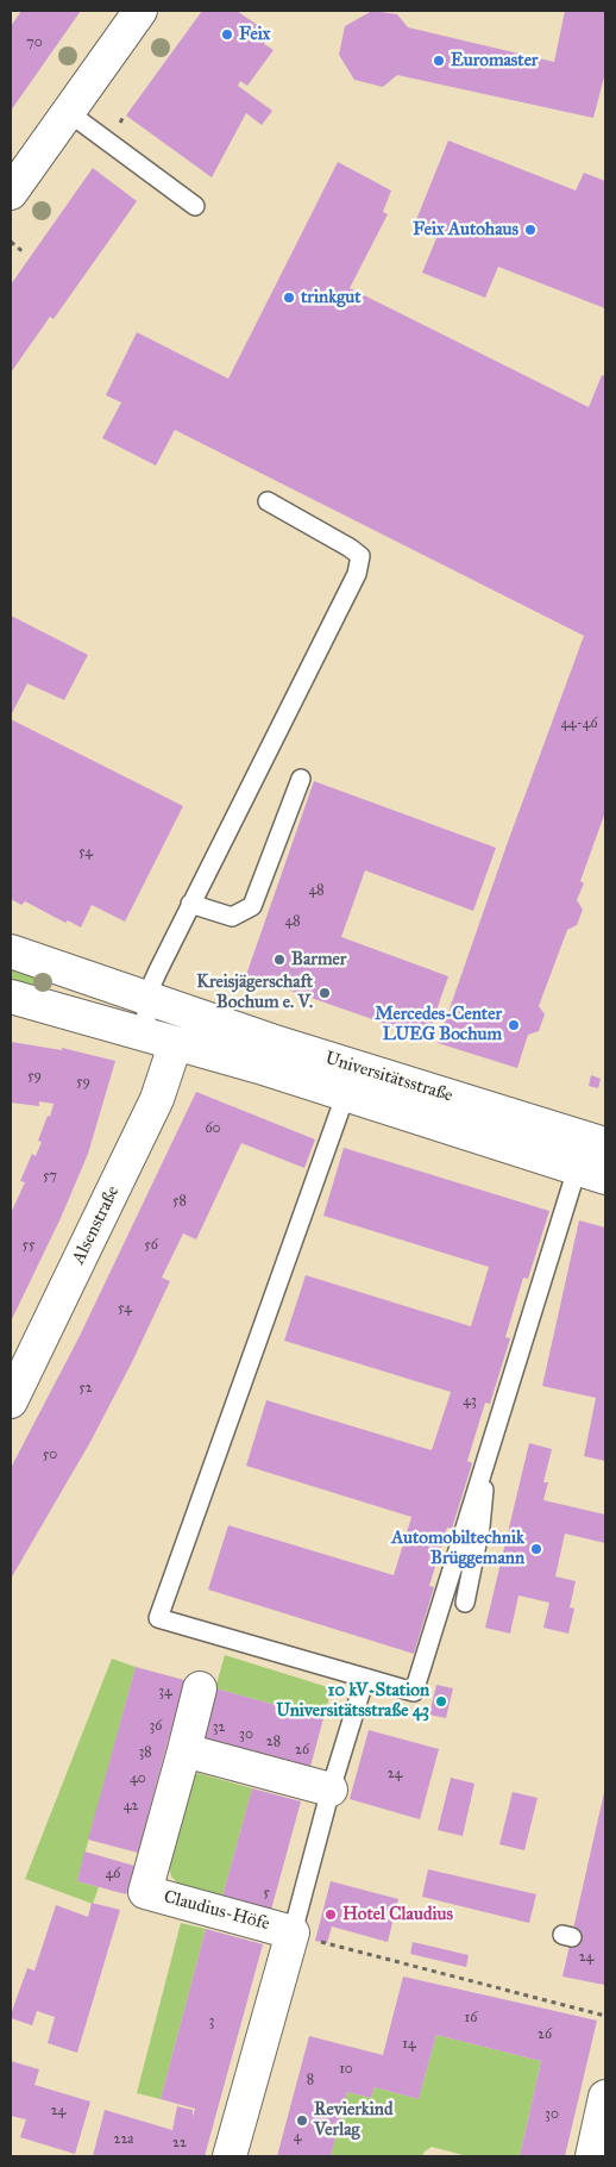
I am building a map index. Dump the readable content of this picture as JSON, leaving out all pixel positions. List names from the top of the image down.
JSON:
{
  "streets": {
    "street": ["Universitätsstraße", "Alsenstraße", "Claudius-Höfe"]
  },
  "crossings": [
    ["Universitätsstraße", "Alsenstraße"]
  ],
  "places": [
    "Feix",
    "Euromaster",
    "Feix Autohaus",
    "trinkgut",
    "Barmer",
    "Kreisjägerschaft Bochum e. V.",
    "Mercedes-Center LUEG Bochum",
    "Automobiltechnik Brüggemann",
    "10 kV-Station Universitätsstraße 43",
    "Hotel Claudius",
    "Revierkind Verlag"
  ],
  "house_numbers": [
    "70",
    "44-46",
    "54",
    "48",
    "48",
    "59",
    "59",
    "60",
    "57",
    "58",
    "55",
    "56",
    "54",
    "52",
    "43",
    "50",
    "34",
    "36",
    "32",
    "30",
    "28",
    "26",
    "38",
    "24",
    "40",
    "42",
    "46",
    "5",
    "24",
    "16",
    "3",
    "26",
    "14",
    "10",
    "8",
    "24",
    "30",
    "4",
    "22a",
    "22"
  ]
}
